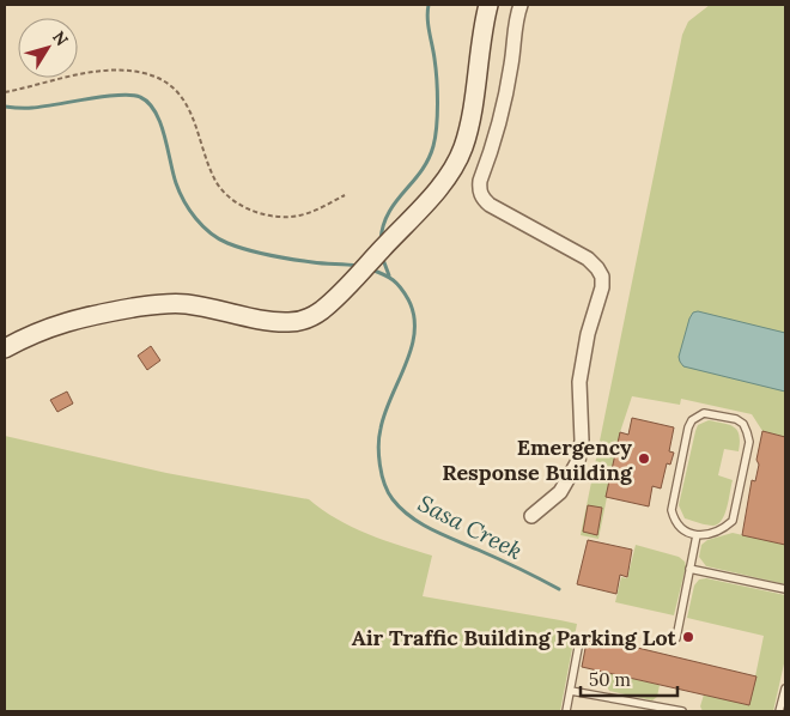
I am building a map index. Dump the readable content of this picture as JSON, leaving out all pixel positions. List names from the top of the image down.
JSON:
{
  "water": ["Sasa Creek"],
  "places": ["Emergency Response Building", "Air Traffic Building Parking Lot"],
  "scale_bar": "50 m",
  "north": "top right"
}
